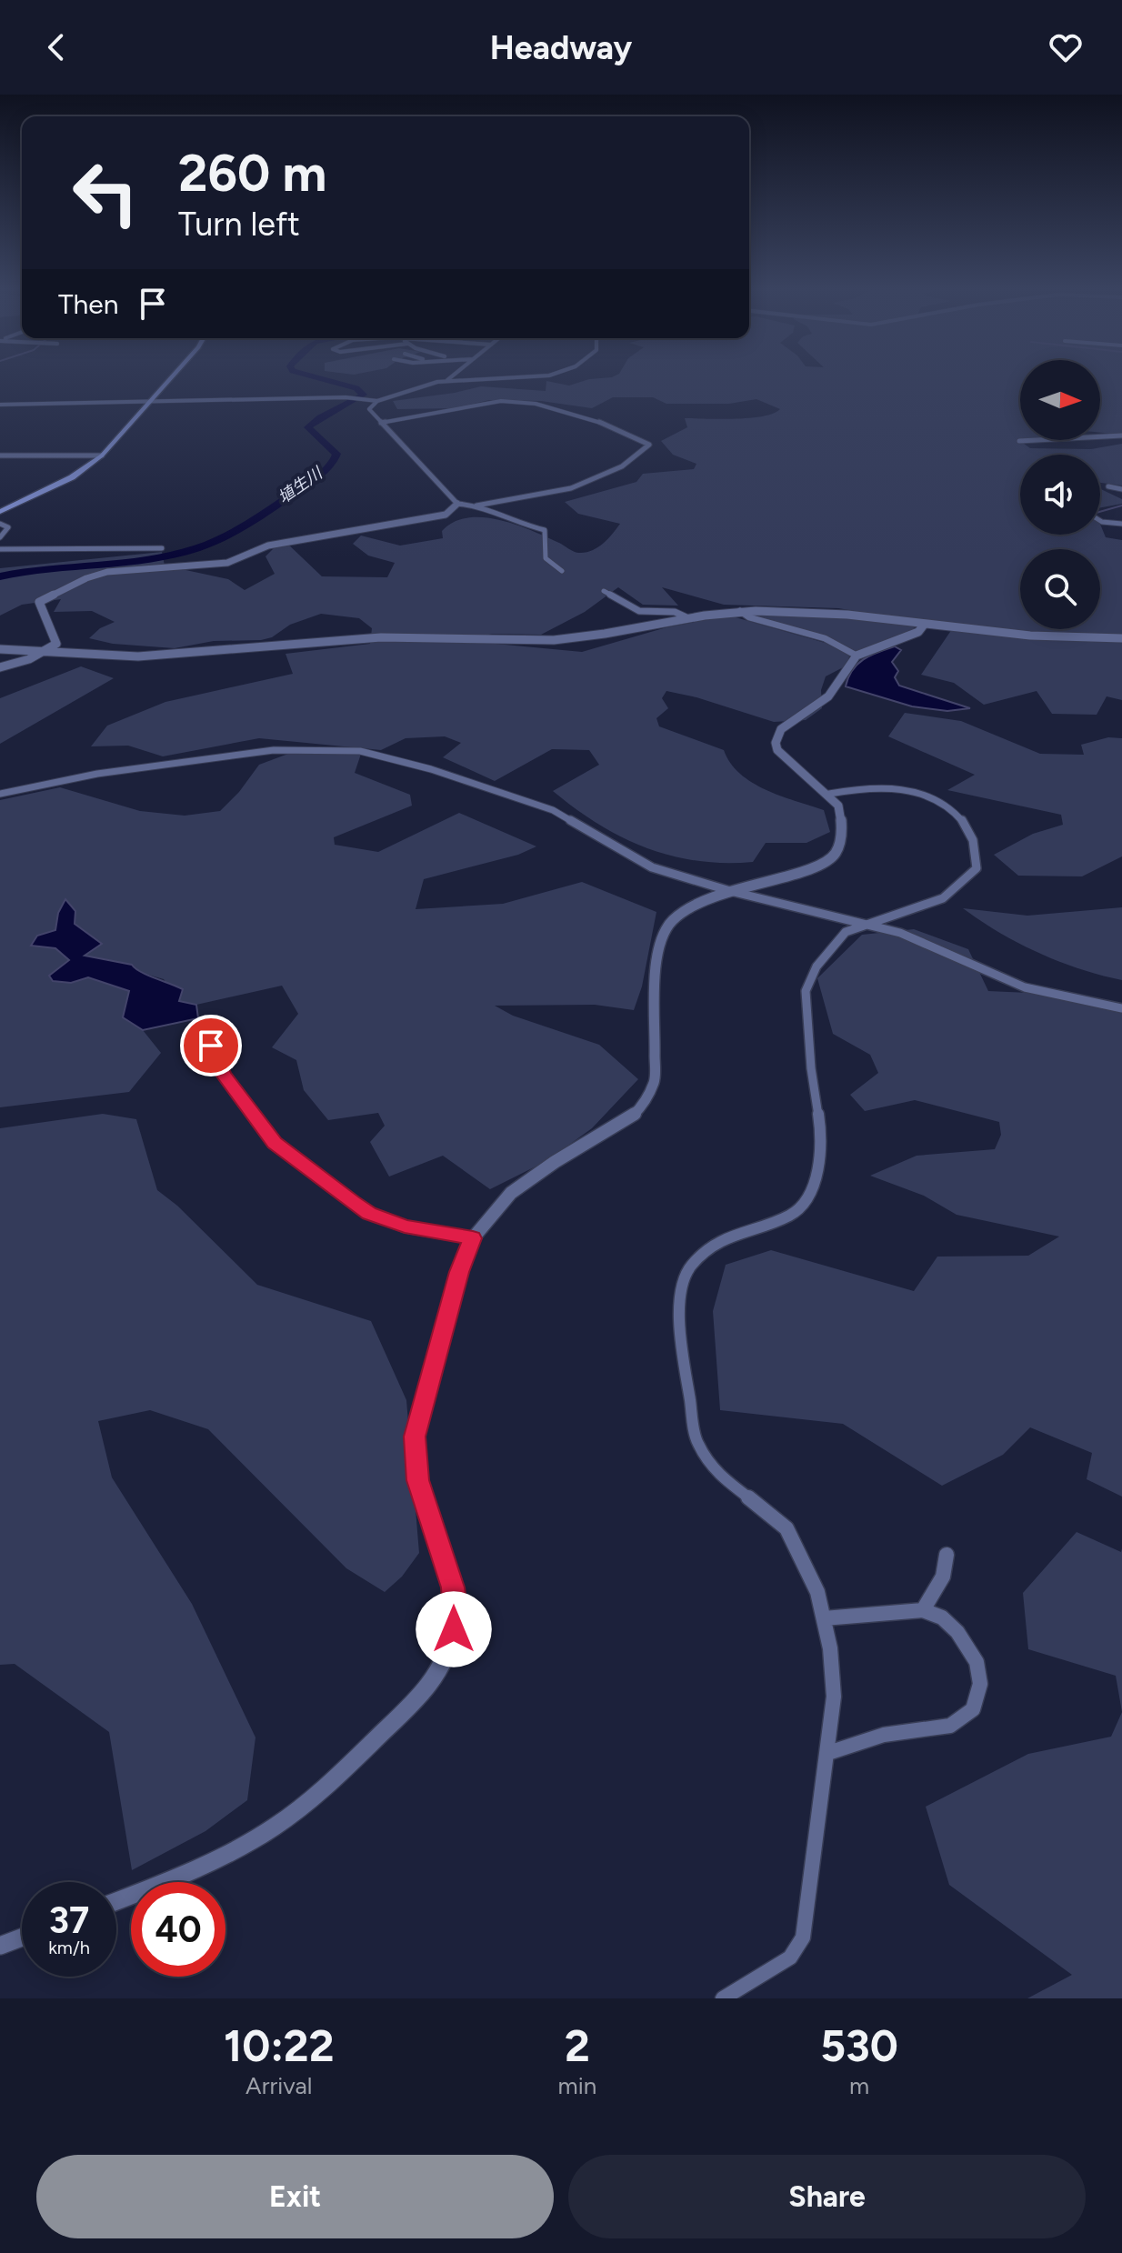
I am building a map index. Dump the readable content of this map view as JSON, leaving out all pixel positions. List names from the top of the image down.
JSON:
{
  "water": ["埴生川"],
  "north": "right",
  "page": {
    "header": "Headway",
    "turn": ["260 m", "Turn left"],
    "then": "Then",
    "speed": "37 km/h",
    "limit": "40",
    "eta": [
      "10:22",
      "Arrival",
      "2",
      "min",
      "530",
      "m"
    ],
    "buttons": ["Exit", "Share"]
  }
}
